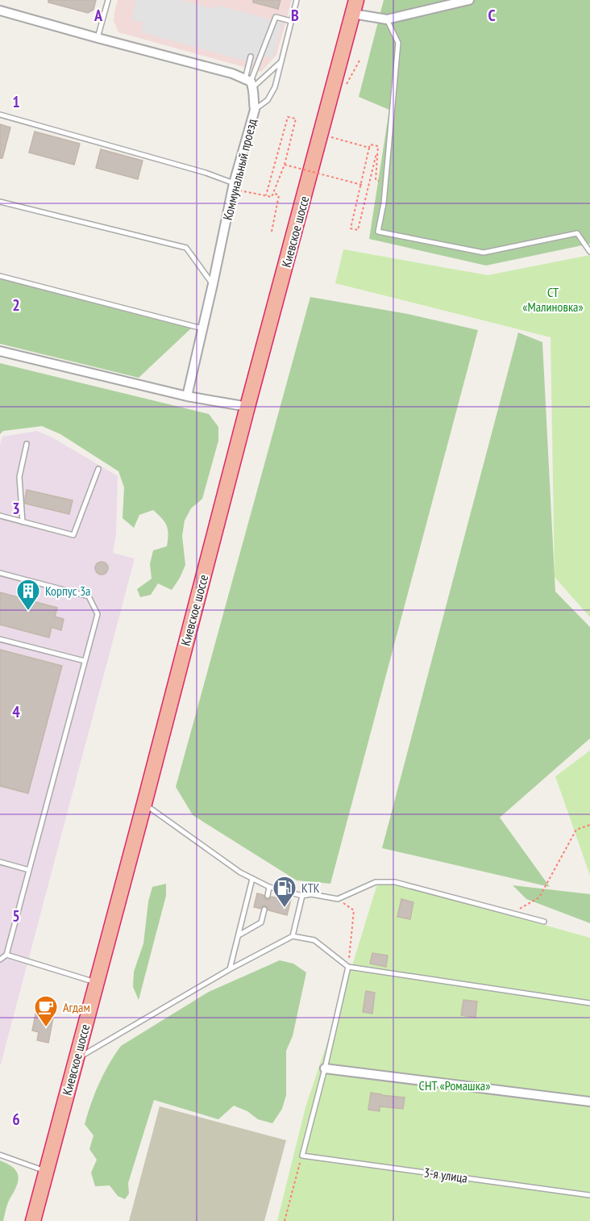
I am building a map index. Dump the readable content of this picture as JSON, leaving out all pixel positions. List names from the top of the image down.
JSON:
{
  "streets": {
    "highway": ["Киевское шоссе"],
    "street": ["Коммунальный проезд"],
    "lane": ["3-я улица"]
  },
  "parks": ["СТ «Малиновка»", "СНТ «Ромашка»"],
  "places": {
    "building": ["Корпус 3a"],
    "fuel station": ["КТК"],
    "cafe": ["Агдам"]
  },
  "grid": {
    "columns": ["A", "B", "C"],
    "rows": [
      "1",
      "2",
      "3",
      "4",
      "5",
      "6"
    ]
  }
}
